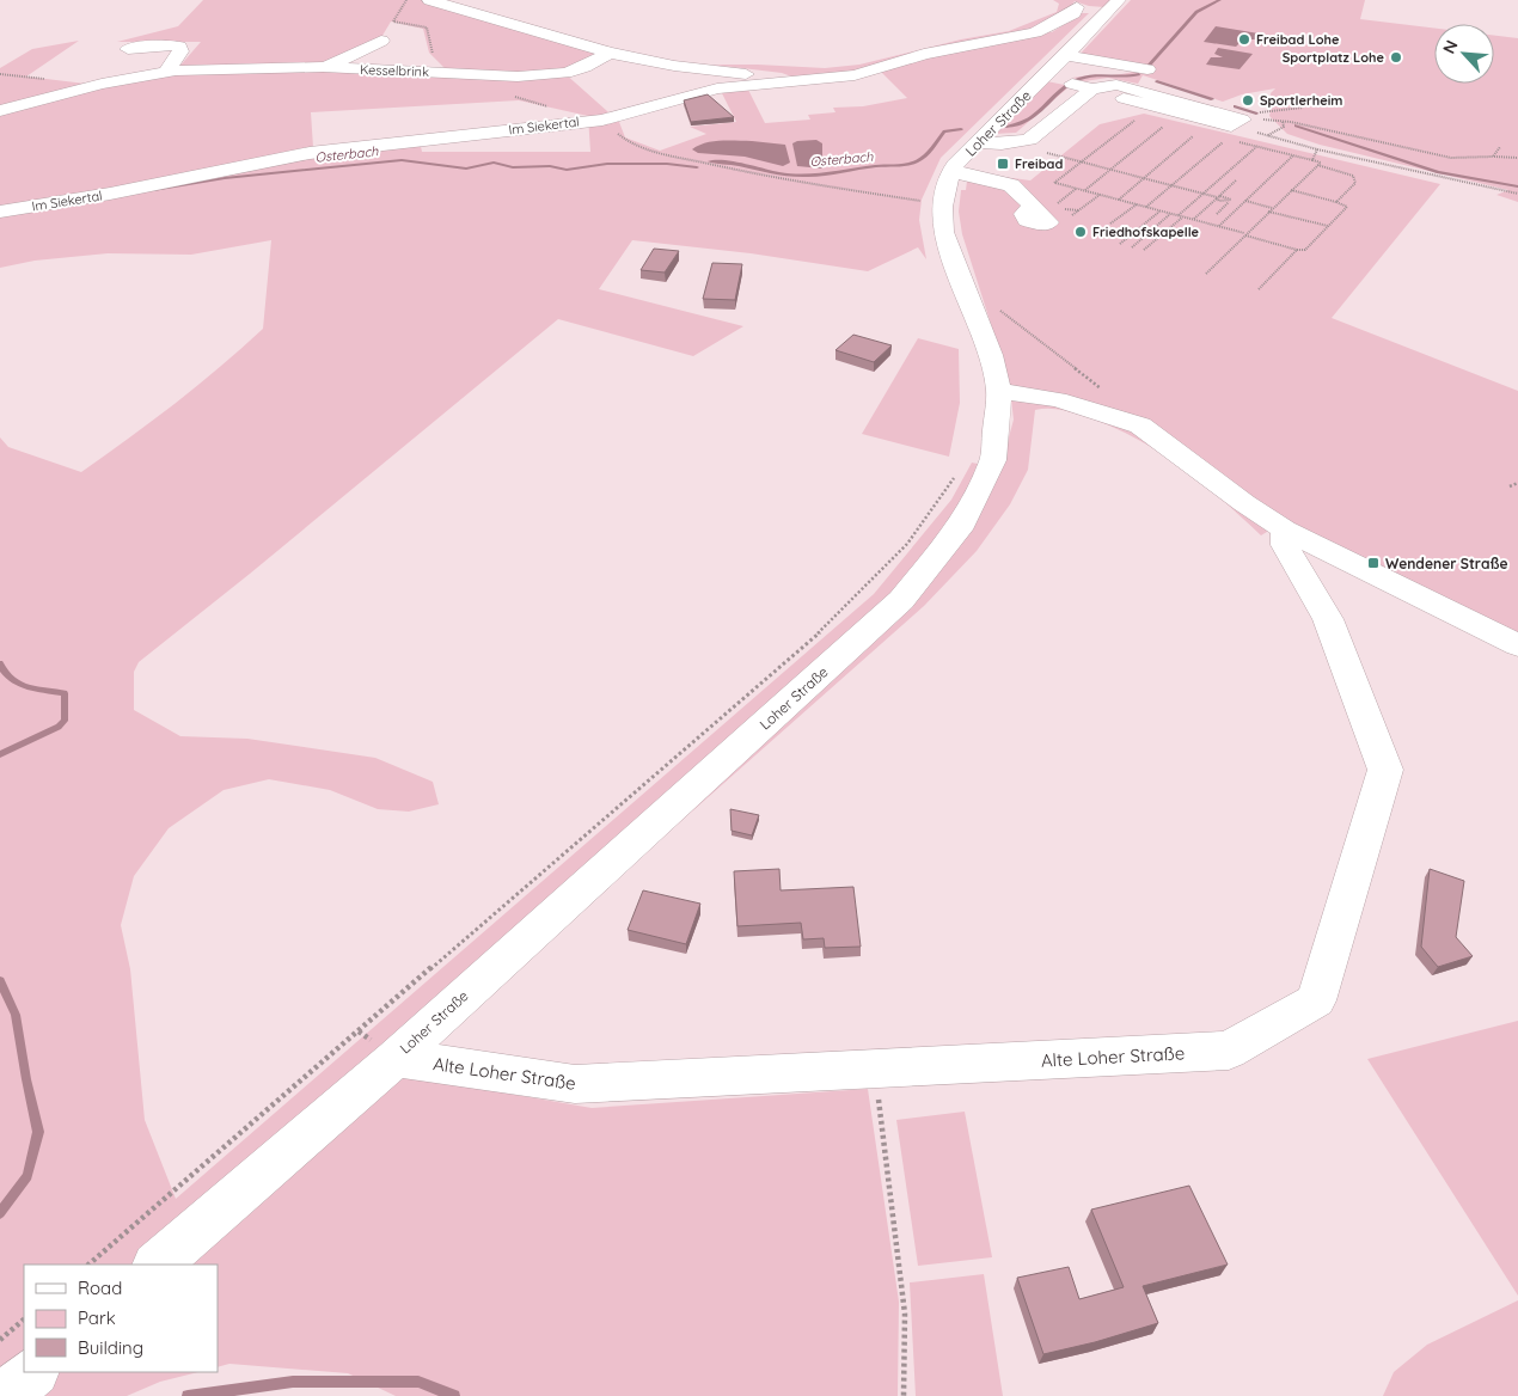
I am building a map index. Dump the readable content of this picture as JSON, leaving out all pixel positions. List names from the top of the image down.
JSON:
{
  "streets": {
    "street": [
      "Kesselbrink",
      "Loher Straße",
      "Im Siekertal",
      "Alte Loher Straße"
    ]
  },
  "crossings": [
    ["Loher Straße", "Alte Loher Straße"]
  ],
  "water": ["Osterbach"],
  "places": {
    "other": [
      "Freibad Lohe",
      "Sportplatz Lohe",
      "Sportlerheim",
      "Friedhofskapelle"
    ],
    "transit": ["Freibad", "Wendener Straße"]
  },
  "legend": ["Road", "Park", "Building"],
  "north": "top left"
}
